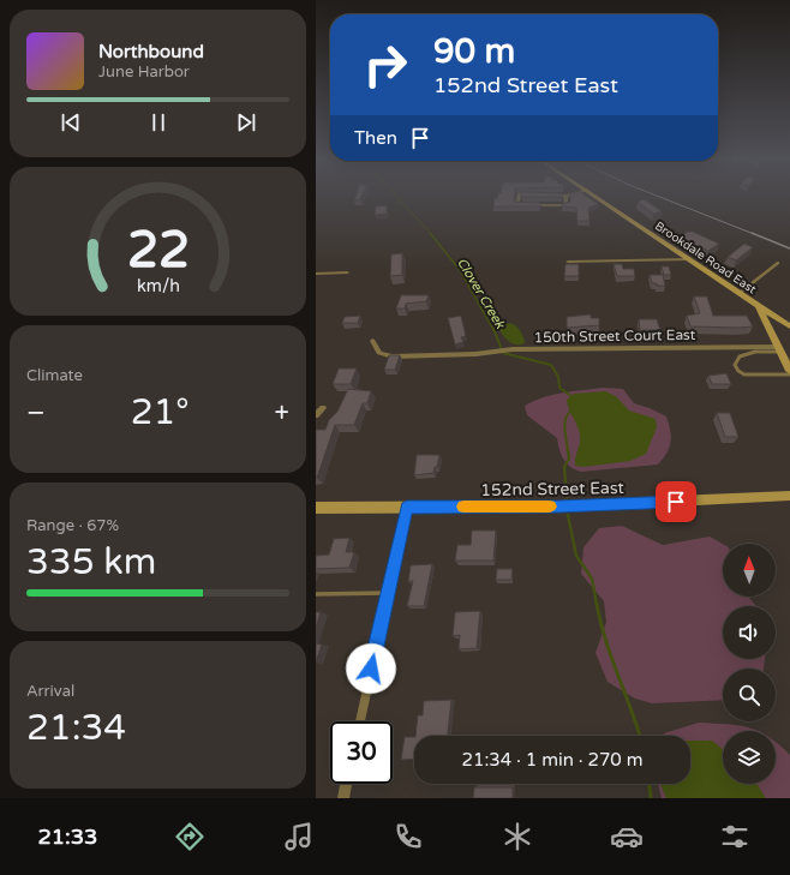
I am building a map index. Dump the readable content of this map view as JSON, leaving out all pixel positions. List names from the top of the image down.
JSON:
{
  "streets": {
    "main road": ["Brookdale Road East", "152nd Street East"],
    "street": ["150th Street Court East"]
  },
  "water": ["Clover Creek"],
  "north": "top",
  "page": {
    "turn": ["90 m", "152nd Street East"],
    "song": ["Northbound", "June Harbor"],
    "then": "Then",
    "tile": [
      "Climate",
      ["Range · 67%", "335 km"],
      ["Arrival", "21:34"]
    ],
    "heat": ["−", "21°", "+"],
    "limit": "30",
    "trip": "21:34 · 1 min · 270 m",
    "tabs": "21:33",
    "gauge": ["22", "km/h"]
  }
}
